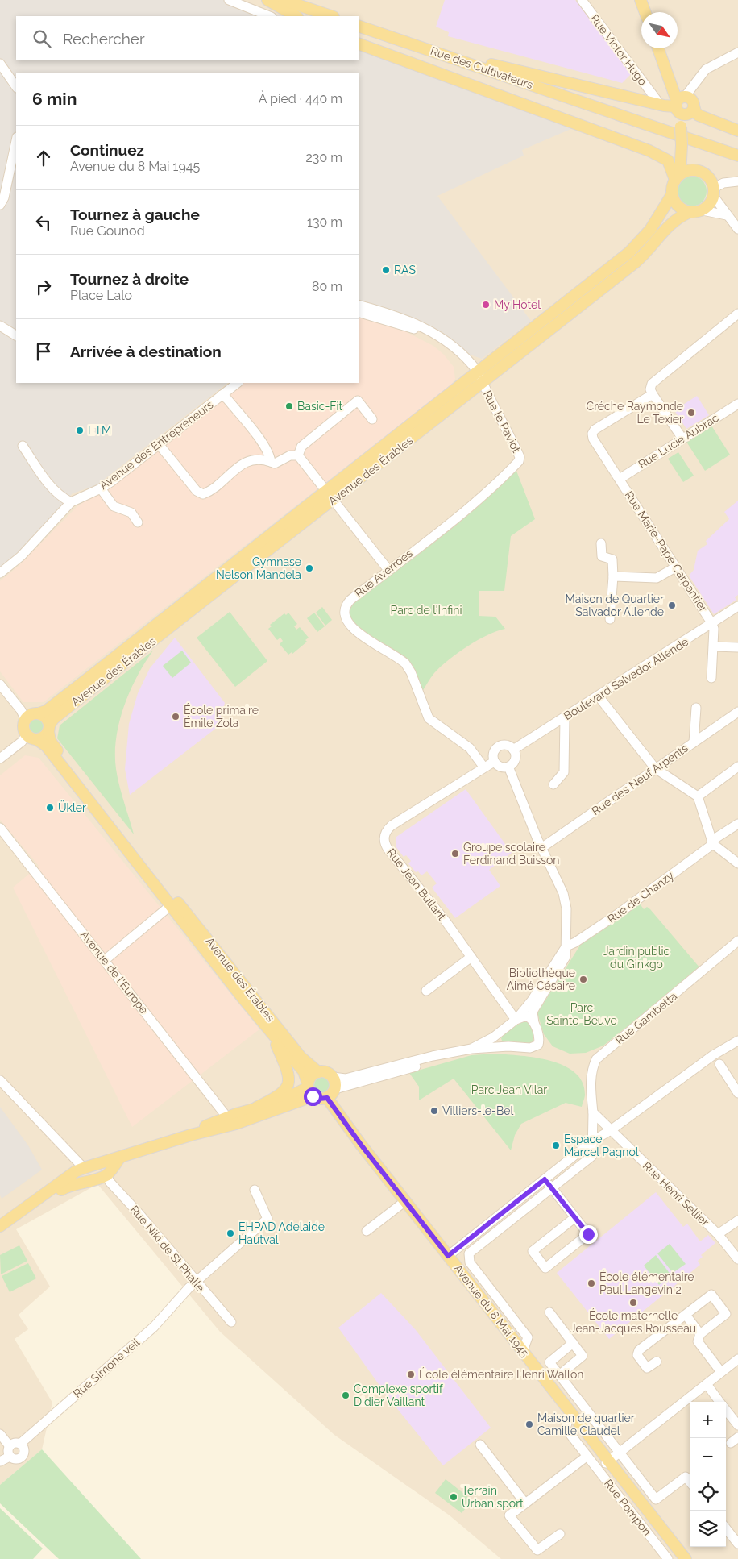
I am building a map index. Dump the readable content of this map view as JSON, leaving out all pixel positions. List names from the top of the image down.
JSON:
{
  "streets": {
    "main road": ["Rue des Cultivateurs", "Avenue des Érables", "Avenue du 8 Mai 1945"],
    "street": [
      "Rue Victor Hugo",
      "Rue le Paviot",
      "Rue Lucie Aubrac",
      "Avenue des Entrepreneurs",
      "Rue Marie-Pape Carpantier",
      "Rue Averroes",
      "Boulevard Salvador Allende",
      "Rue des Neuf Arpents",
      "Rue Jean Bullant",
      "Rue de Chanzy",
      "Avenue de l'Europe",
      "Rue Gambetta",
      "Rue Henri Sellier",
      "Rue Niki de St Phalle",
      "Rue Simone veil",
      "Rue Pompon"
    ]
  },
  "crossings": [
    ["Rue le Paviot", "Avenue des Érables"],
    ["Rue le Paviot", "Rue Averroes"],
    ["Rue Lucie Aubrac", "Rue Marie-Pape Carpantier"],
    ["Avenue des Érables", "Avenue du 8 Mai 1945"],
    ["Rue Marie-Pape Carpantier", "Boulevard Salvador Allende"],
    ["Rue Averroes", "Rue Jean Bullant"],
    ["Boulevard Salvador Allende", "Rue Jean Bullant"],
    ["Rue Gambetta", "Avenue du 8 Mai 1945"],
    ["Rue Niki de St Phalle", "Rue Simone veil"],
    ["Avenue du 8 Mai 1945", "Rue Pompon"]
  ],
  "parks": [
    "Parc de l'Infini",
    "Jardin public du Ginkgo",
    "Parc Sainte-Beuve",
    "Parc Jean Vilar"
  ],
  "places": [
    "RAS",
    "My Hotel",
    "Basic-Fit",
    "Créche Raymonde Le Texier",
    "ETM",
    "Gymnase Nelson Mandela",
    "Maison de Quartier Salvador Allende",
    "École primaire Émile Zola",
    "Ükler",
    "Groupe scolaire Ferdinand Buisson",
    "Bibliothèque Aimé Césaire",
    "Villiers-le-Bel",
    "Espace Marcel Pagnol",
    "EHPAD Adelaide Hautval",
    "École élémentaire Paul Langevin 2",
    "École maternelle Jean-Jacques Rousseau",
    "École élémentaire Henri Wallon",
    "Complexe sportif Didier Vaillant",
    "Maison de quartier Camille Claudel",
    "Terrain Urban sport"
  ],
  "north": "bottom right",
  "page": {
    "search": "Rechercher",
    "heading": ["6 min", "À pied · 440 m"],
    "list": [
      ["Continuez", "Avenue du 8 Mai 1945", "230 m"],
      ["Tournez à gauche", "Rue Gounod", "130 m"],
      ["Tournez à droite", "Place Lalo", "80 m"],
      "Arrivée à destination"
    ],
    "map_buttons": ["+", "−"]
  }
}
